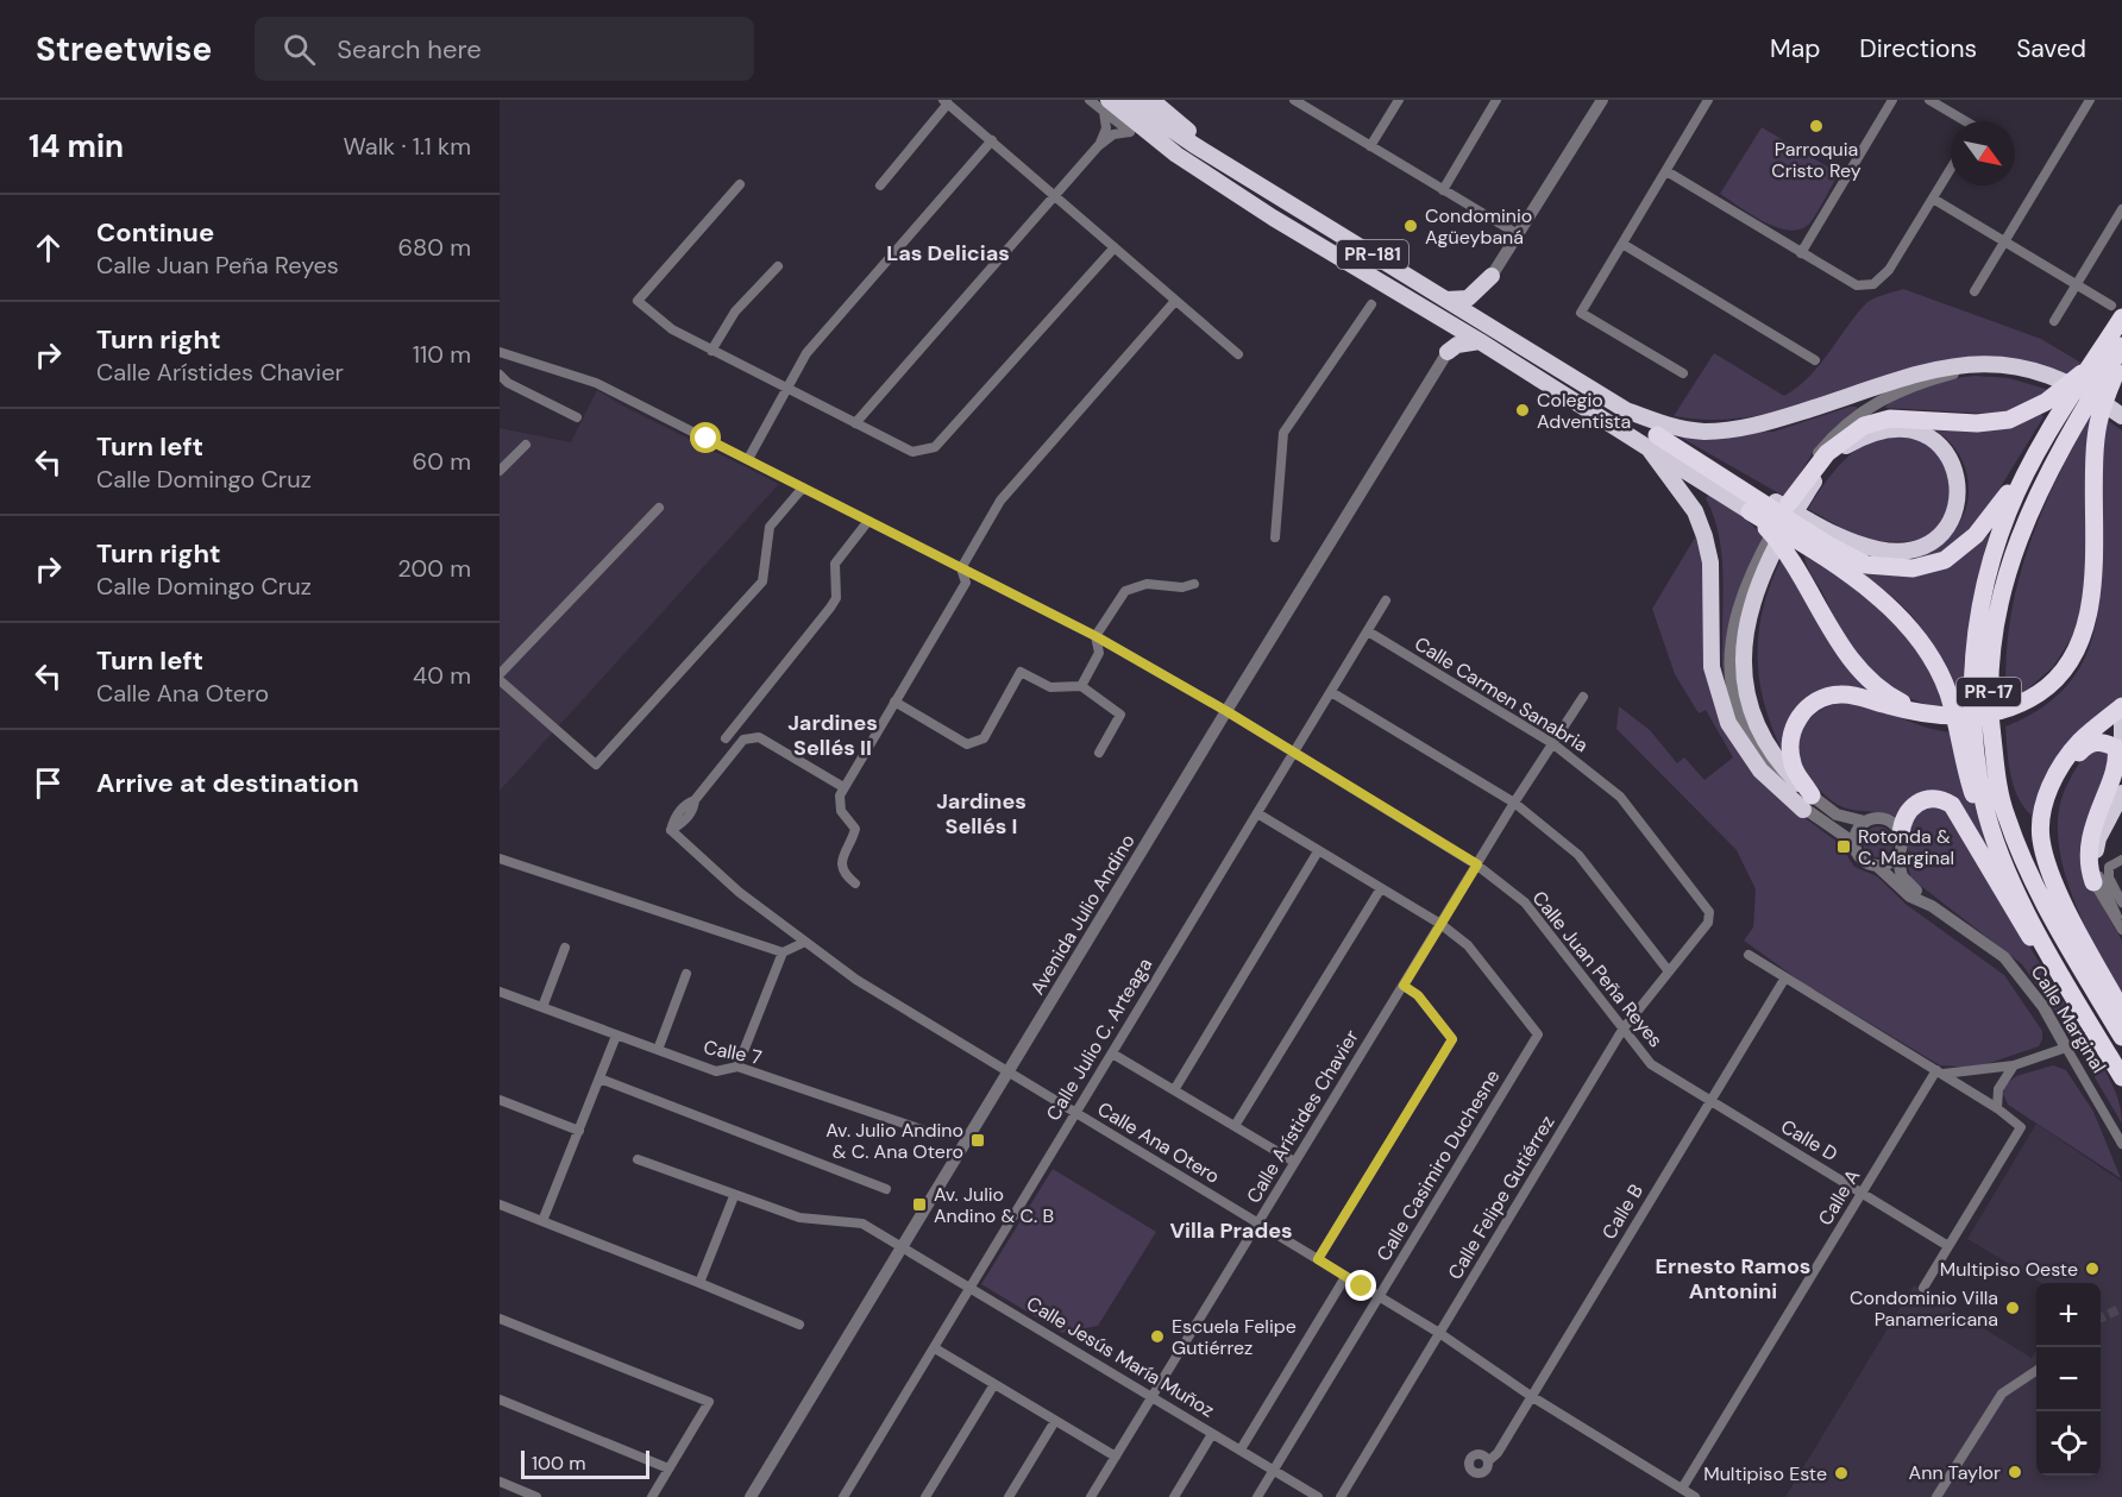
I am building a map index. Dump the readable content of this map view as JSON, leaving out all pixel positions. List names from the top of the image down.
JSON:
{
  "streets": {
    "highway": ["PR-181", "PR-17"],
    "street": [
      "Calle Carmen Sanabria",
      "Avenida Julio Andino",
      "Calle Juan Peña Reyes",
      "Calle Marginal",
      "Calle Julio C. Arteaga",
      "Calle 7",
      "Calle Arístides Chavier",
      "Calle D",
      "Calle Ana Otero",
      "Calle Casimiro Duchesne",
      "Calle Felipe Gutiérrez",
      "Calle A",
      "Calle B",
      "Calle Jesús María Muñoz"
    ]
  },
  "crossings": [
    ["Calle Carmen Sanabria", "Calle Julio C. Arteaga"],
    ["Calle Carmen Sanabria", "Calle Arístides Chavier"],
    ["Calle Carmen Sanabria", "Calle Felipe Gutiérrez"],
    ["Avenida Julio Andino", "Calle Juan Peña Reyes"],
    ["Avenida Julio Andino", "Calle Ana Otero"],
    ["Avenida Julio Andino", "Calle Jesús María Muñoz"],
    ["Calle Juan Peña Reyes", "Calle Julio C. Arteaga"],
    ["Calle Juan Peña Reyes", "Calle Arístides Chavier"],
    ["Calle Juan Peña Reyes", "Calle D"],
    ["Calle Juan Peña Reyes", "Calle Felipe Gutiérrez"],
    ["Calle Julio C. Arteaga", "Calle Ana Otero"],
    ["Calle Julio C. Arteaga", "Calle Jesús María Muñoz"],
    ["Calle Arístides Chavier", "Calle Ana Otero"],
    ["Calle Arístides Chavier", "Calle Casimiro Duchesne"],
    ["Calle Arístides Chavier", "Calle Jesús María Muñoz"],
    ["Calle D", "Calle A"],
    ["Calle D", "Calle B"],
    ["Calle Ana Otero", "Calle Casimiro Duchesne"],
    ["Calle Ana Otero", "Calle Felipe Gutiérrez"],
    ["Calle Ana Otero", "Calle A"],
    ["Calle Ana Otero", "Calle B"],
    ["Calle Casimiro Duchesne", "Calle Jesús María Muñoz"]
  ],
  "districts": [
    "Las Delicias",
    "Jardines Sellés II",
    "Jardines Sellés I",
    "Villa Prades",
    "Ernesto Ramos Antonini"
  ],
  "places": {
    "other": [
      "Parroquia Cristo Rey",
      "Condominio Agüeybaná",
      "Colegio Adventista",
      "Multipiso Oeste",
      "Condominio Villa Panamericana",
      "Escuela Felipe Gutiérrez",
      "Ann Taylor",
      "Multipiso Este"
    ],
    "transit": ["Rotonda & C. Marginal", "Av. Julio Andino & C. Ana Otero", "Av. Julio Andino & C. B"]
  },
  "scale_bar": "100 m",
  "north": "bottom right",
  "page": {
    "header": "Streetwise",
    "search": "Search here",
    "nav": ["Map", "Directions", "Saved"],
    "heading": ["14 min", "Walk · 1.1 km"],
    "list": [
      ["Continue", "Calle Juan Peña Reyes", "680 m"],
      ["Turn right", "Calle Arístides Chavier", "110 m"],
      ["Turn left", "Calle Domingo Cruz", "60 m"],
      ["Turn right", "Calle Domingo Cruz", "200 m"],
      ["Turn left", "Calle Ana Otero", "40 m"],
      "Arrive at destination"
    ],
    "map_buttons": ["+", "−"],
    "scale": "100 m"
  }
}
